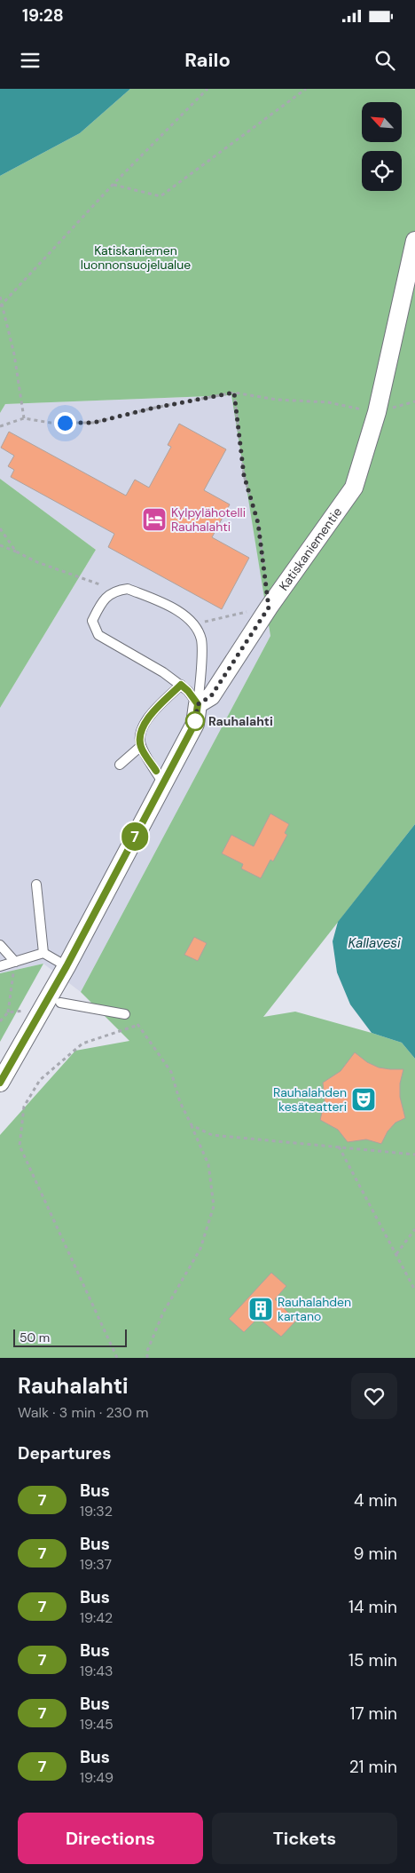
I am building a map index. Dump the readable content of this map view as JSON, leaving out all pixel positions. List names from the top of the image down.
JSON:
{
  "streets": {
    "street": ["Katiskaniementie"]
  },
  "water": ["Kallavesi"],
  "parks": ["Katiskaniemen luonnonsuojelualue"],
  "places": {
    "hotel": ["Kylpylähotelli Rauhalahti"],
    "other": ["Rauhalahti"],
    "theatre": ["Rauhalahden kesäteatteri"],
    "building": ["Rauhalahden kartano"]
  },
  "lines": ["bus line 7"],
  "scale_bar": "50 m",
  "north": "top left",
  "page": {
    "status": "19:28",
    "header": "Railo",
    "on_map": "7",
    "scale": "50 m",
    "heading": [
      ["Rauhalahti", "Walk · 3 min · 230 m"],
      "Departures"
    ],
    "list": [
      {
        "mark": "7",
        "name": "Bus",
        "note": "19:32",
        "value": "4 min"
      },
      {
        "mark": "7",
        "name": "Bus",
        "note": "19:37",
        "value": "9 min"
      },
      {
        "mark": "7",
        "name": "Bus",
        "note": "19:42",
        "value": "14 min"
      },
      {
        "mark": "7",
        "name": "Bus",
        "note": "19:43",
        "value": "15 min"
      },
      {
        "mark": "7",
        "name": "Bus",
        "note": "19:45",
        "value": "17 min"
      },
      {
        "mark": "7",
        "name": "Bus",
        "note": "19:49",
        "value": "21 min"
      }
    ],
    "buttons": ["Directions", "Tickets"]
  }
}
